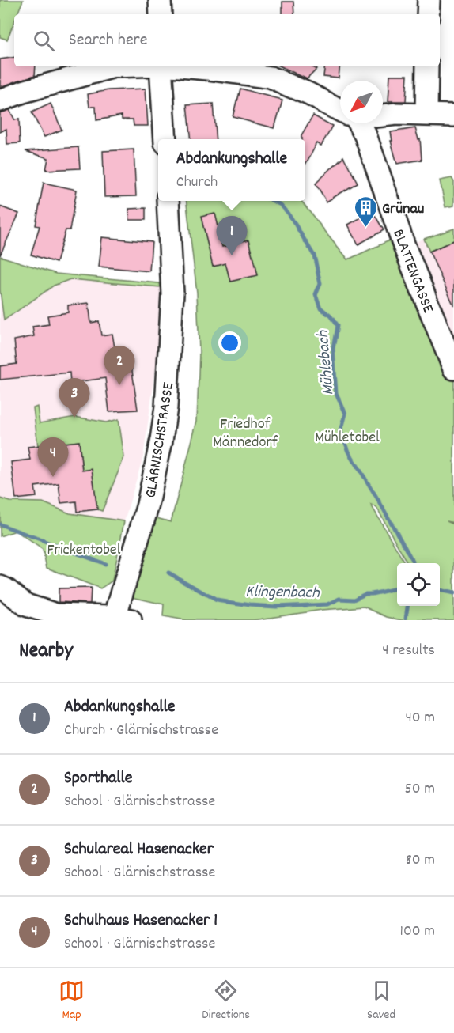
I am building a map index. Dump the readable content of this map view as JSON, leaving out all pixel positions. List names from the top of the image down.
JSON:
{
  "streets": {
    "street": ["BLATTENGASSE", "GLÄRNISCHSTRASSE"]
  },
  "water": ["Mühlebach", "Klingenbach"],
  "parks": ["Friedhof Männedorf", "Mühletobel", "Frickentobel"],
  "places": {
    "building": ["Grünau"]
  },
  "north": "bottom left",
  "page": {
    "search": "Search here",
    "popup": ["Abdankungshalle", "Church"],
    "pins": [
      "1",
      "2",
      "3",
      "4"
    ],
    "heading": ["Nearby", "4 results"],
    "list": [
      {
        "mark": "1",
        "name": "Abdankungshalle",
        "note": "Church · Glärnischstrasse",
        "value": "40 m"
      },
      {
        "mark": "2",
        "name": "Sporthalle",
        "note": "School · Glärnischstrasse",
        "value": "50 m"
      },
      {
        "mark": "3",
        "name": "Schulareal Hasenacker",
        "note": "School · Glärnischstrasse",
        "value": "80 m"
      },
      {
        "mark": "4",
        "name": "Schulhaus Hasenacker 1",
        "note": "School · Glärnischstrasse",
        "value": "100 m"
      }
    ],
    "nav": ["Map", "Directions", "Saved"]
  }
}
